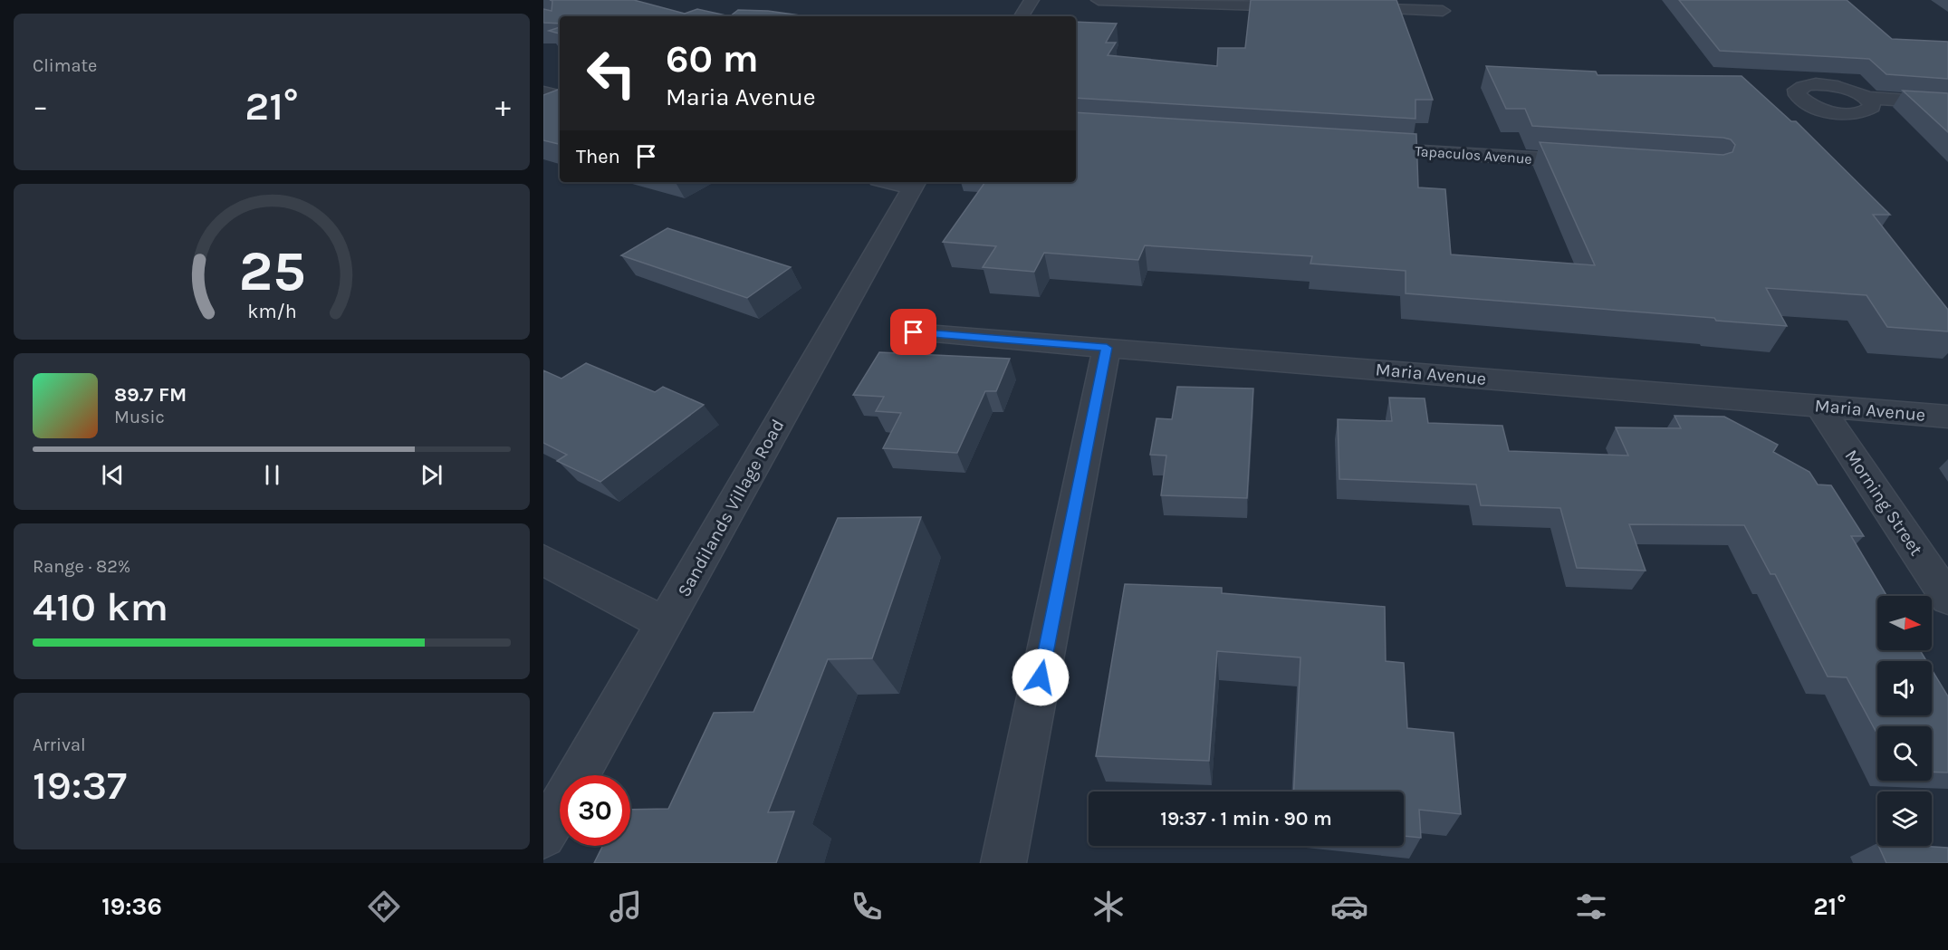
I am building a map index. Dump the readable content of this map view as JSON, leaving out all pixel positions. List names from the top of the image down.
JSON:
{
  "streets": {
    "street": [
      "Tapaculos Avenue",
      "Maria Avenue",
      "Morning Street",
      "Sandilands Village Road"
    ]
  },
  "crossings": [
    ["Maria Avenue", "Morning Street"]
  ],
  "north": "right",
  "page": {
    "tile": [
      "Climate",
      ["Range · 82%", "410 km"],
      ["Arrival", "19:37"]
    ],
    "turn": ["60 m", "Maria Avenue"],
    "heat": ["−", "21°", "+"],
    "then": "Then",
    "song": ["89.7 FM", "Music"],
    "limit": "30",
    "trip": "19:37 · 1 min · 90 m",
    "tabs": ["19:36", "21°"],
    "gauge": ["25", "km/h"]
  }
}
